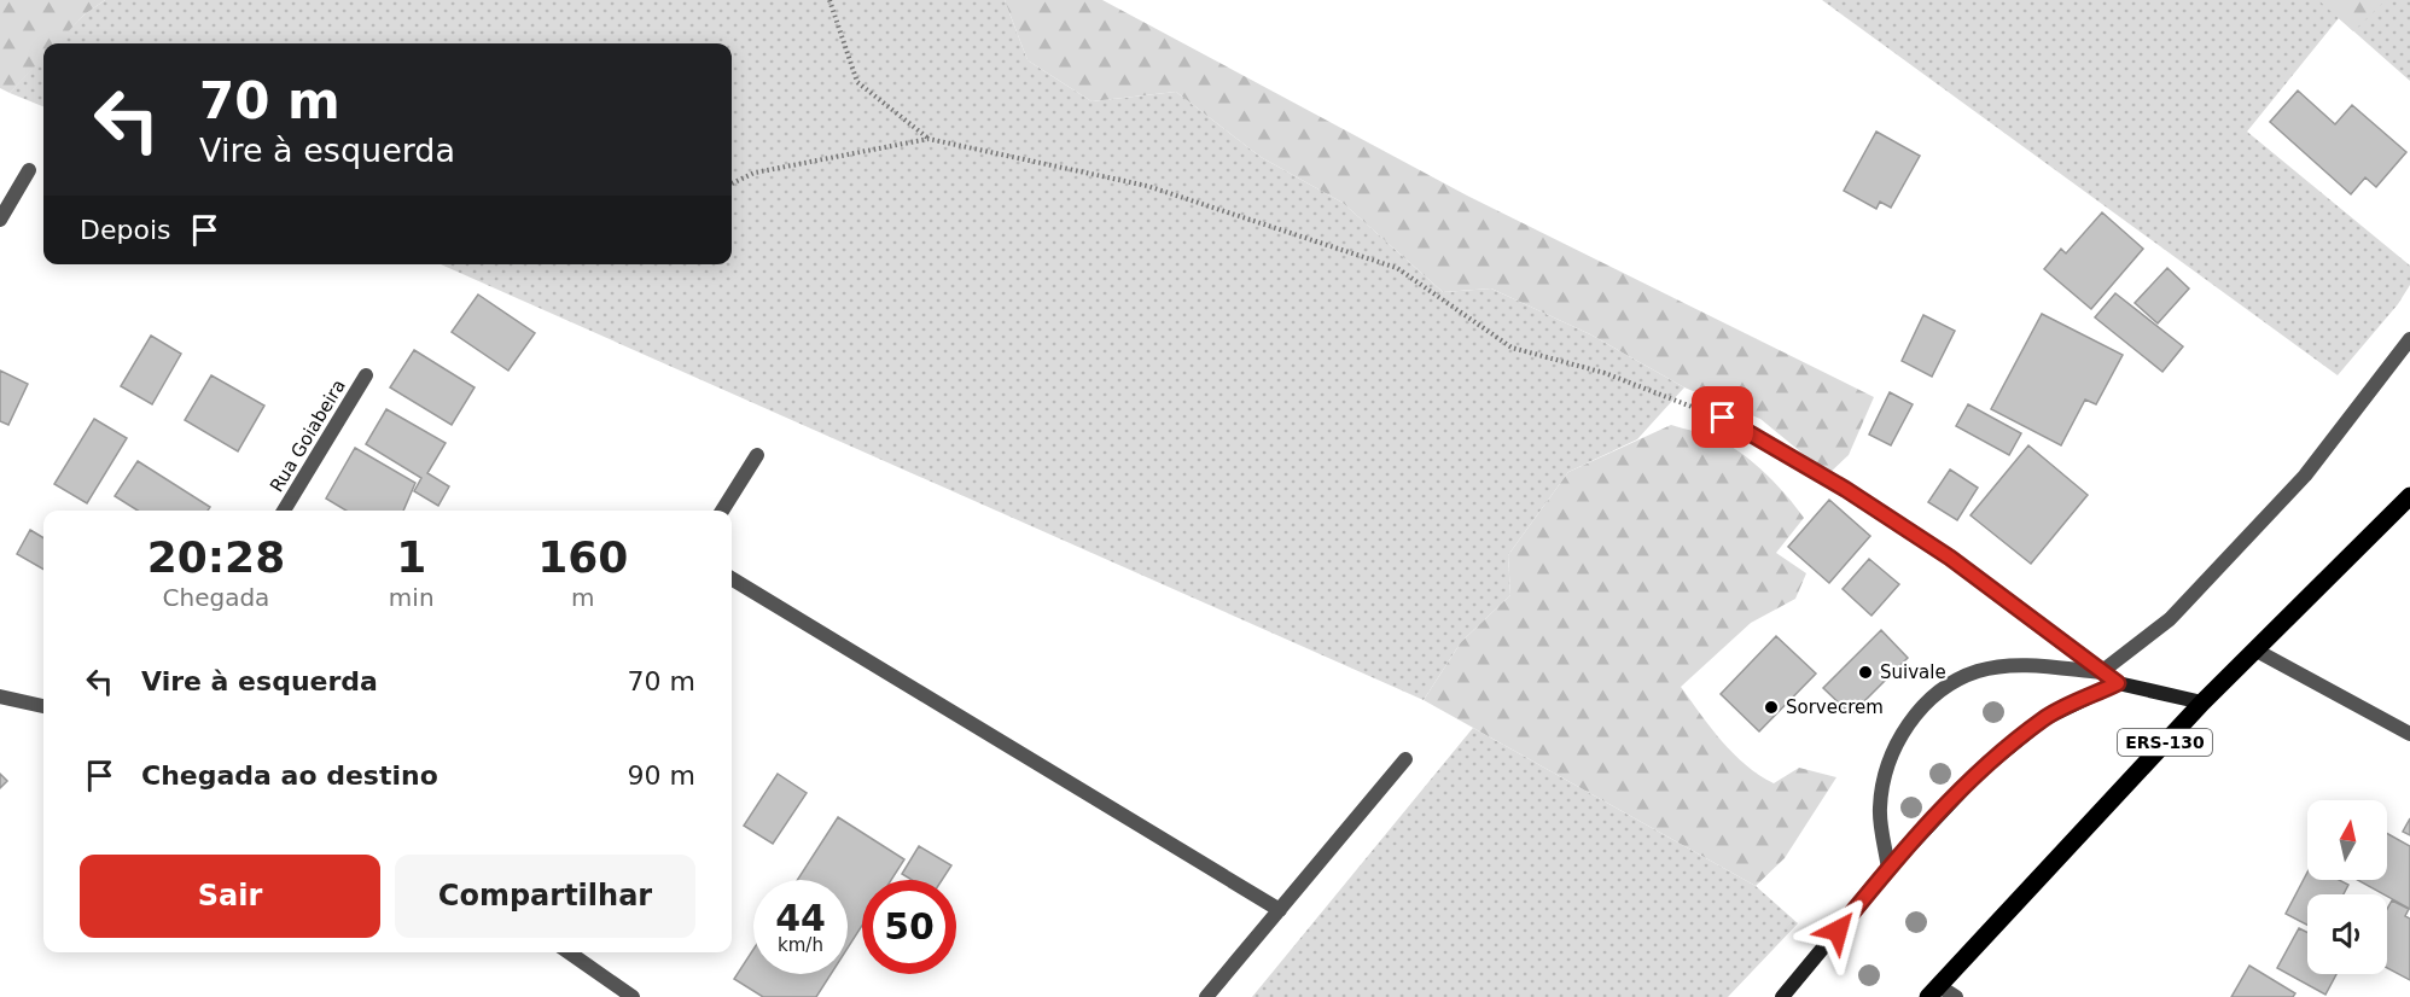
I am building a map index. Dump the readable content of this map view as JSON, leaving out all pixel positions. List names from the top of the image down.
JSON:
{
  "streets": {
    "main road": ["ERS-130"],
    "street": ["Rua Goiabeira"]
  },
  "places": ["Suivale", "Sorvecrem"],
  "north": "top",
  "page": {
    "turn": ["70 m", "Vire à esquerda"],
    "then": "Depois",
    "eta": [
      "20:28",
      "Chegada",
      "1",
      "min",
      "160",
      "m"
    ],
    "list": [
      {
        "name": "Vire à esquerda",
        "value": "70 m"
      },
      {
        "name": "Chegada ao destino",
        "value": "90 m"
      }
    ],
    "buttons": ["Sair", "Compartilhar"],
    "speed": "44 km/h",
    "limit": "50"
  }
}
